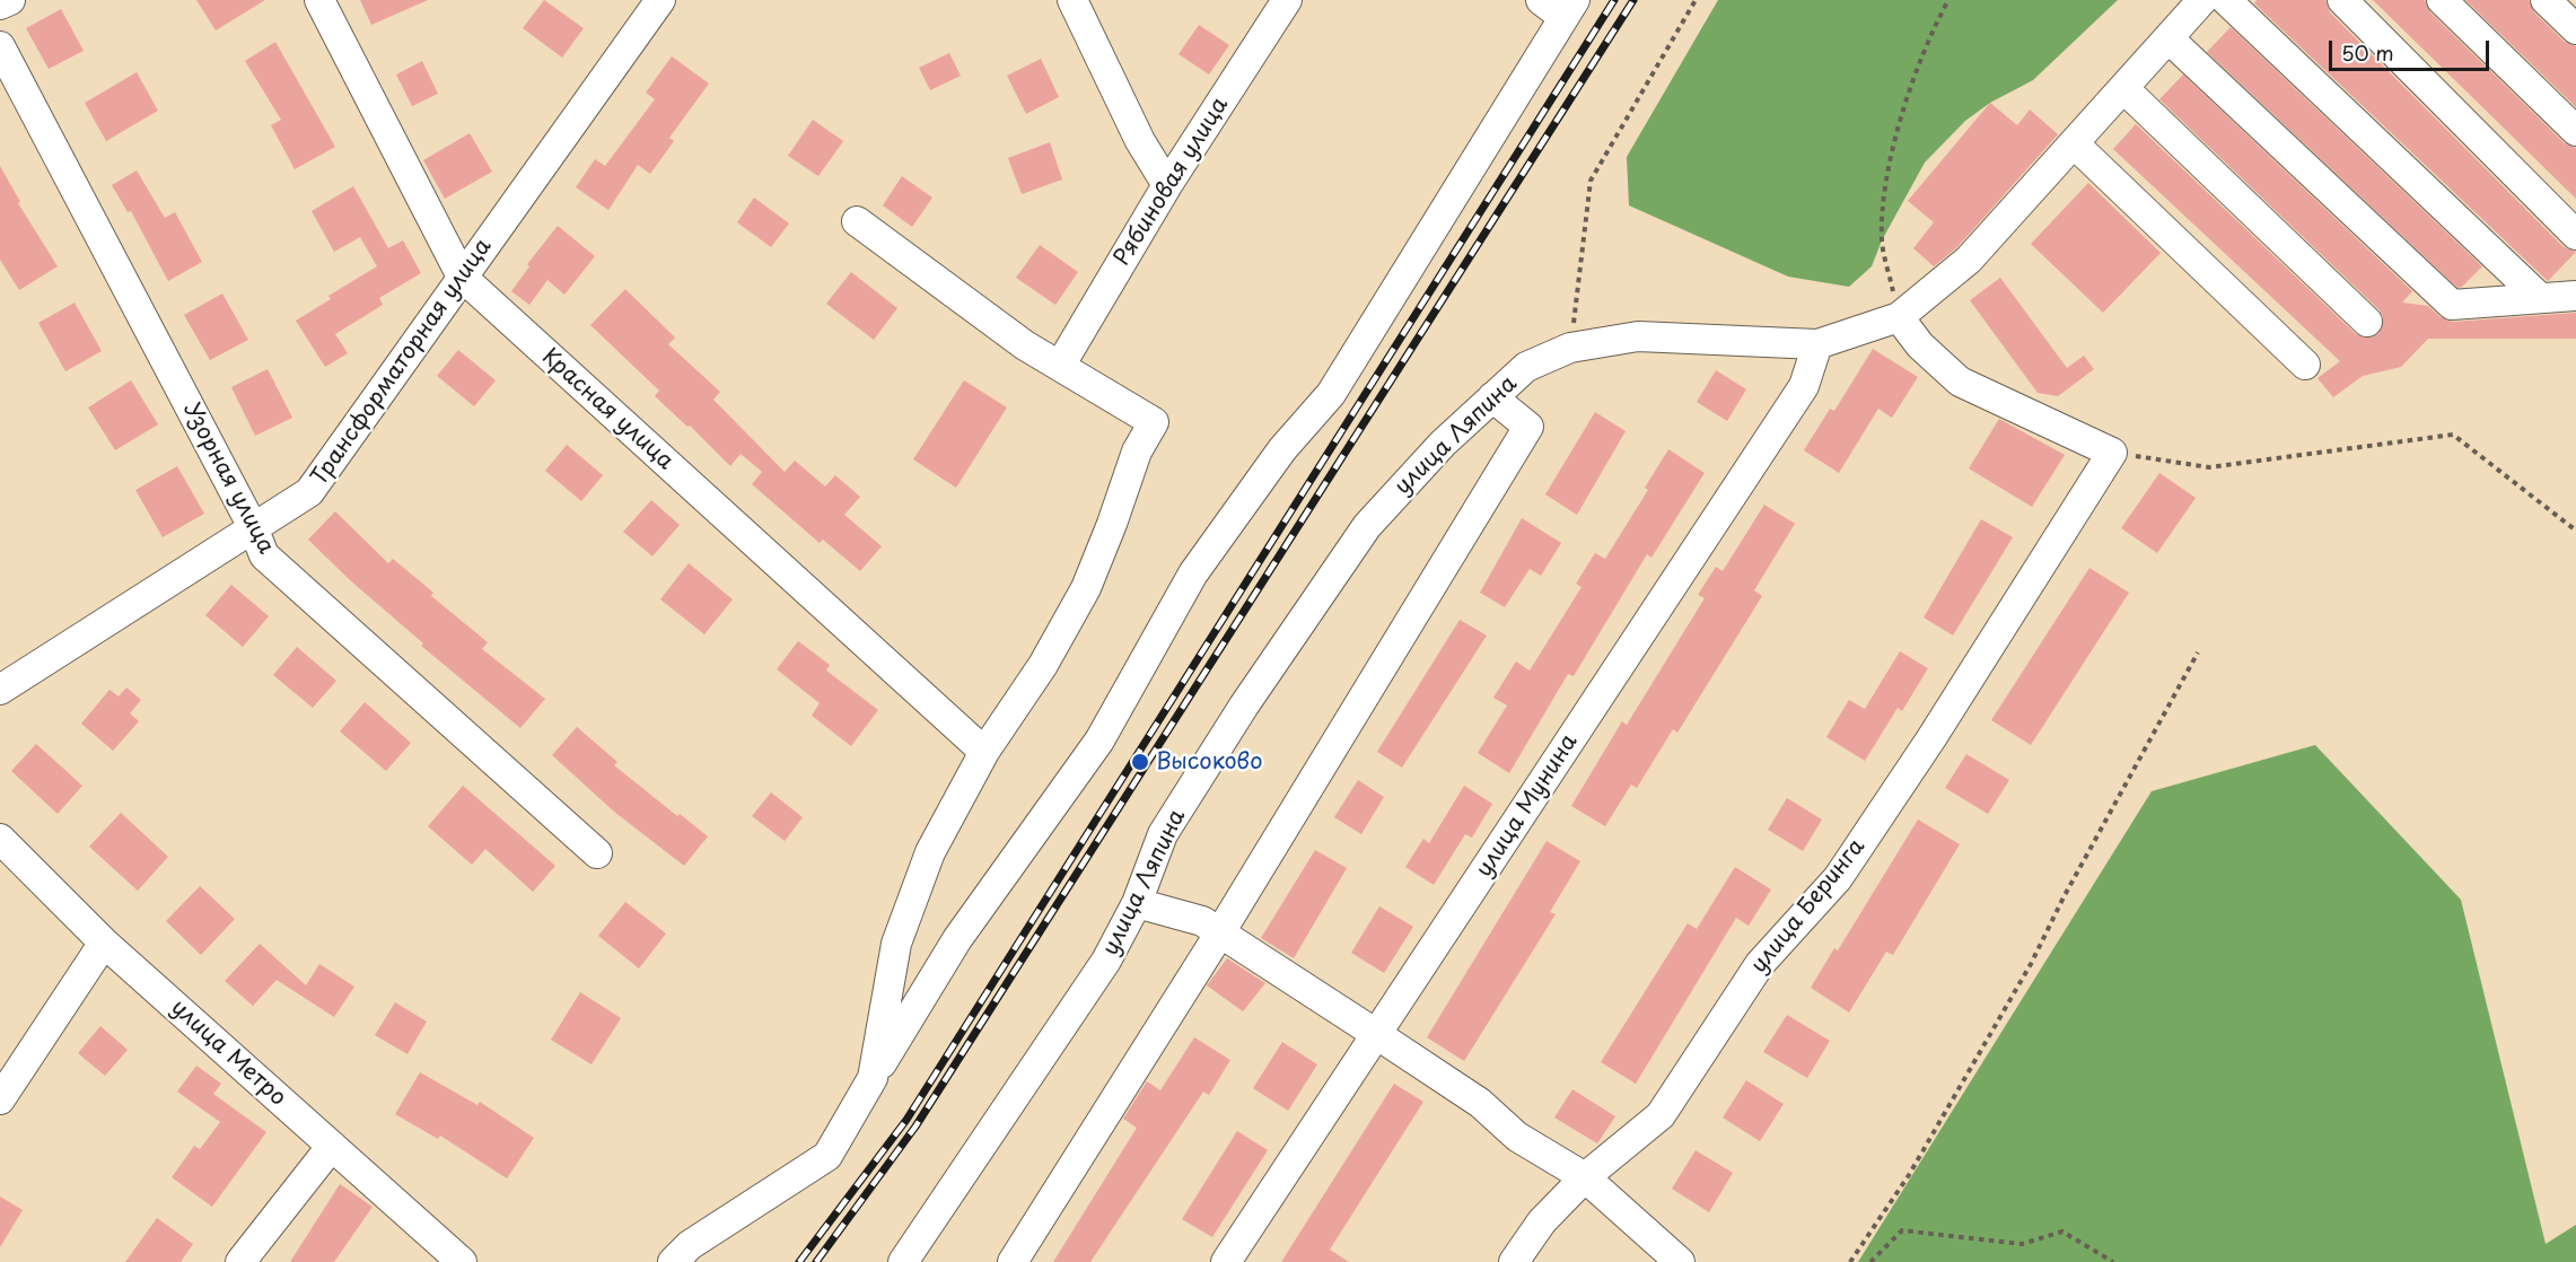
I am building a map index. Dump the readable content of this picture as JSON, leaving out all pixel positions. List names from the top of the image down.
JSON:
{
  "streets": {
    "street": [
      "Рябиновая улица",
      "Трансформаторная улица",
      "Красная улица",
      "улица Ляпина",
      "Узорная улица",
      "улица Мунина",
      "улица Беринга",
      "улица Метро"
    ]
  },
  "crossings": [
    ["Трансформаторная улица", "Красная улица"],
    ["Трансформаторная улица", "Узорная улица"],
    ["улица Ляпина", "улица Мунина"]
  ],
  "places": ["Высоково"],
  "scale_bar": "50 m"
}
